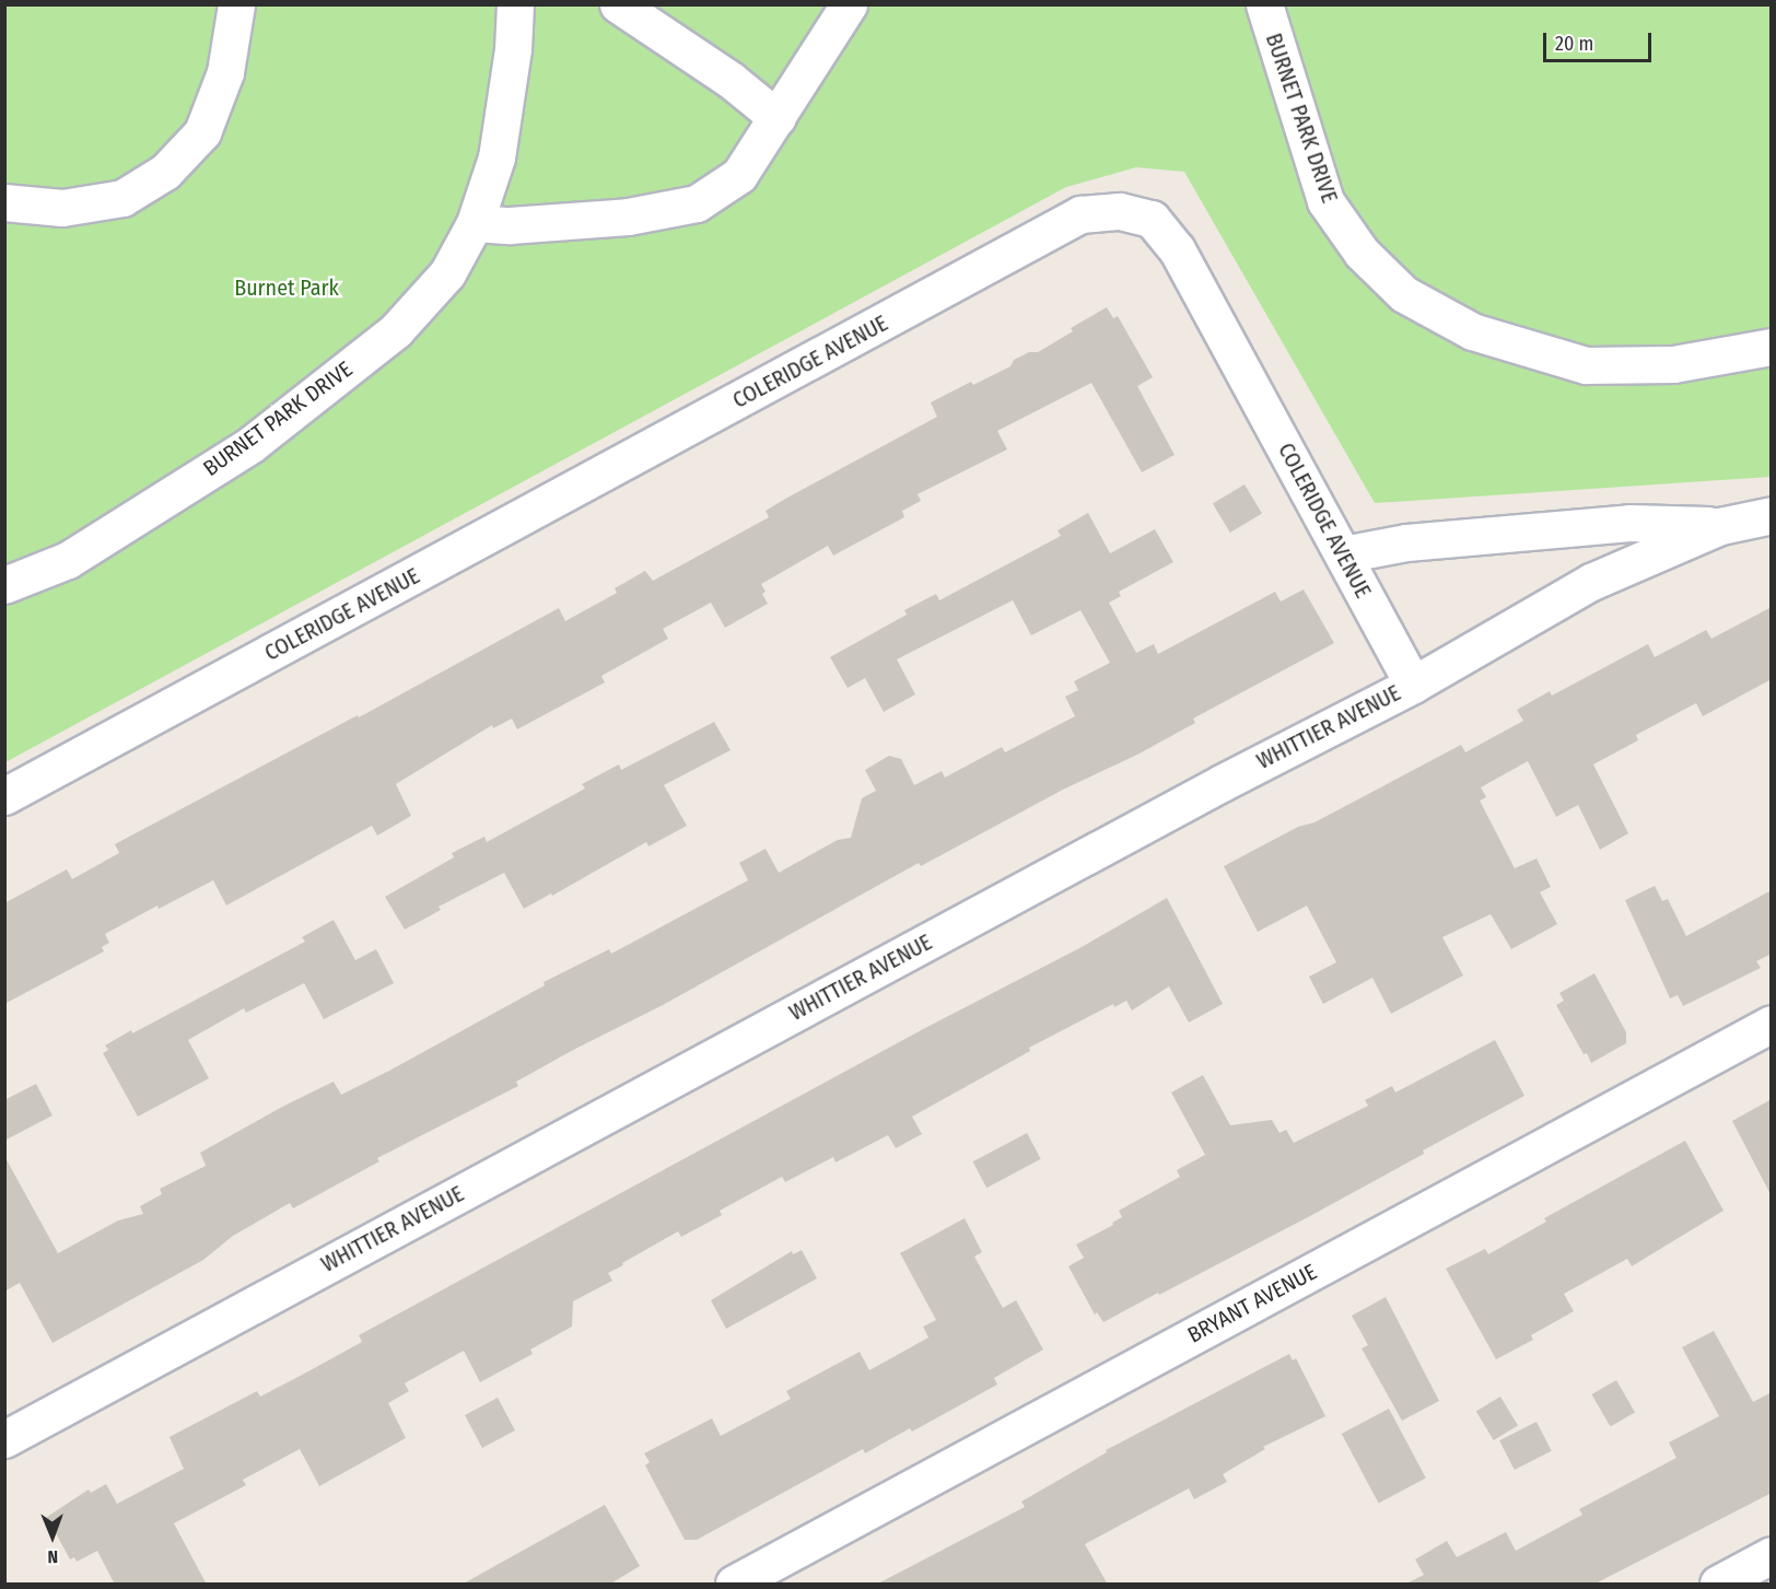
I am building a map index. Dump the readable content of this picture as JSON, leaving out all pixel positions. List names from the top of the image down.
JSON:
{
  "streets": {
    "street": [
      "BURNET PARK DRIVE",
      "COLERIDGE AVENUE",
      "WHITTIER AVENUE",
      "BRYANT AVENUE"
    ]
  },
  "crossings": [
    ["COLERIDGE AVENUE", "WHITTIER AVENUE"]
  ],
  "parks": ["Burnet Park"],
  "scale_bar": "20 m",
  "north": "bottom"
}
